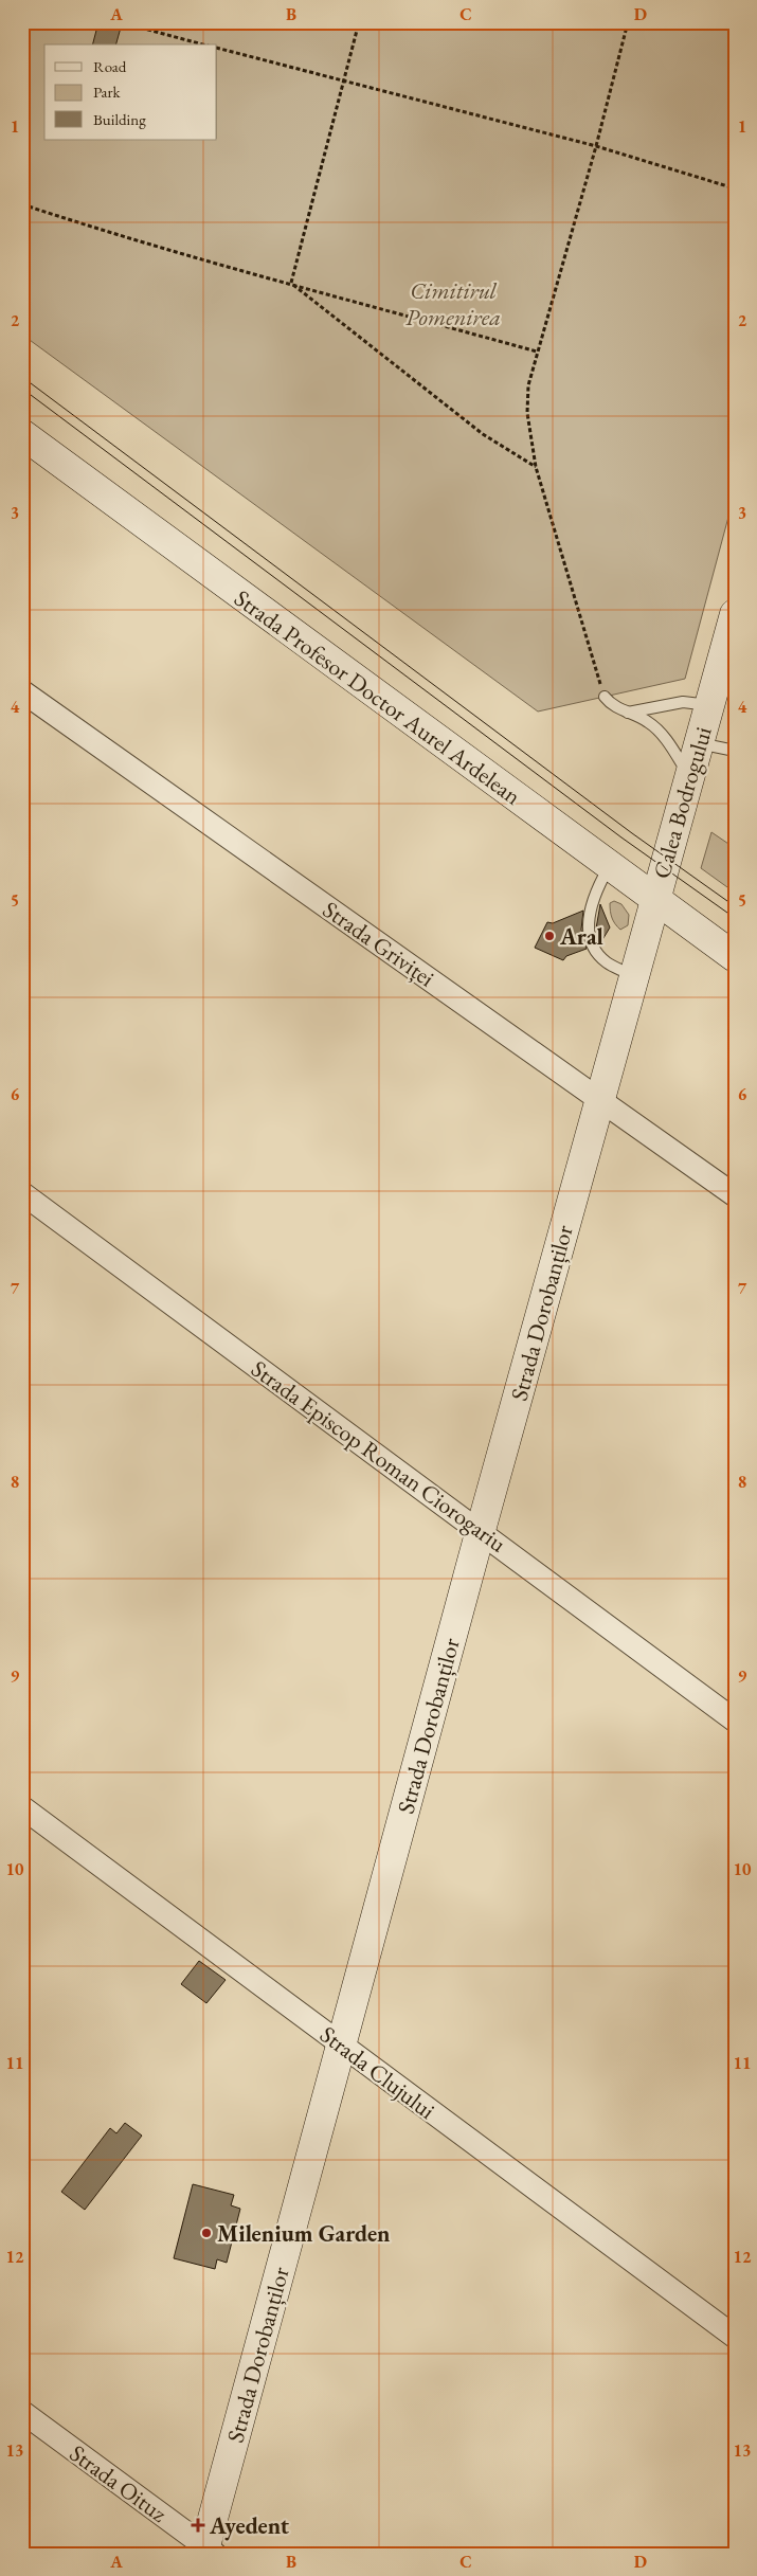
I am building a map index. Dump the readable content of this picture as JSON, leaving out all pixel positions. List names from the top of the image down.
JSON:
{
  "streets": {
    "main road": ["Strada Profesor Doctor Aurel Ardelean", "Calea Bodrogului", "Strada Dorobanților"],
    "street": [
      "Strada Griviței",
      "Strada Episcop Roman Ciorogariu",
      "Strada Clujului",
      "Strada Oituz"
    ]
  },
  "crossings": [
    ["Strada Profesor Doctor Aurel Ardelean", "Calea Bodrogului"],
    ["Strada Profesor Doctor Aurel Ardelean", "Strada Dorobanților"],
    ["Calea Bodrogului", "Strada Dorobanților"],
    ["Strada Griviței", "Strada Dorobanților"],
    ["Strada Dorobanților", "Strada Episcop Roman Ciorogariu"],
    ["Strada Dorobanților", "Strada Clujului"],
    ["Strada Dorobanților", "Strada Oituz"]
  ],
  "parks": ["Cimitirul Pomenirea"],
  "places": {
    "other": ["Aral", "Milenium Garden"],
    "health": ["Ayedent"]
  },
  "legend": ["Road", "Park", "Building"],
  "grid": {
    "columns": [
      "A",
      "B",
      "C",
      "D"
    ],
    "rows": [
      "1",
      "2",
      "3",
      "4",
      "5",
      "6",
      "7",
      "8",
      "9",
      "10",
      "11",
      "12",
      "13"
    ]
  }
}
